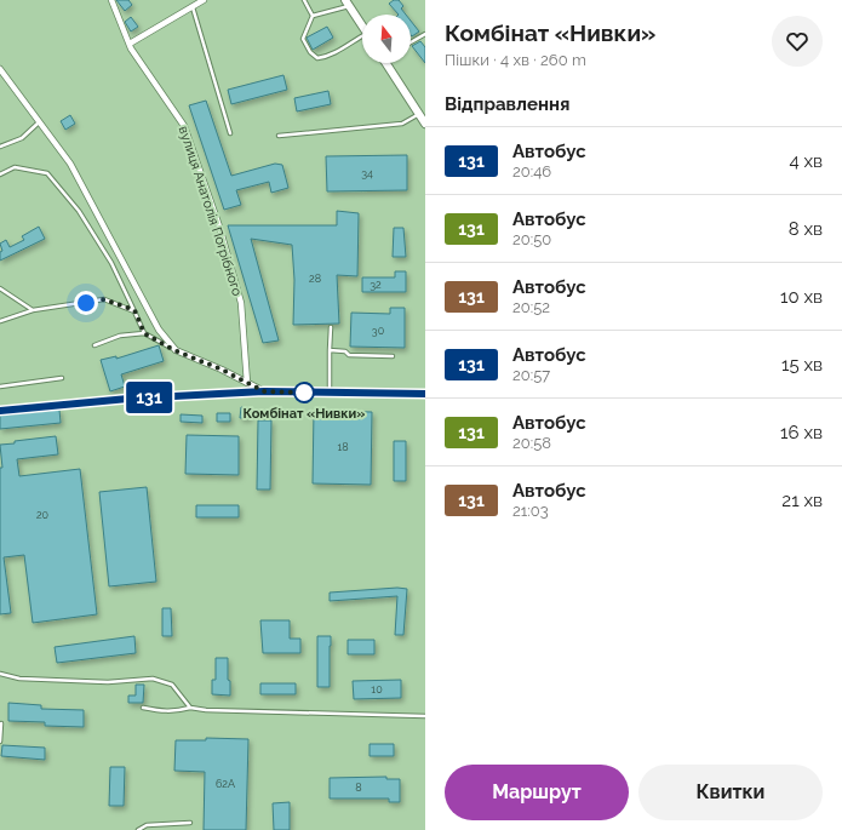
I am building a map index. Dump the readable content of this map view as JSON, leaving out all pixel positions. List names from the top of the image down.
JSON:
{
  "streets": {
    "street": ["вулиця Анатолія Погрібного"]
  },
  "places": ["Комбінат «Нивки»"],
  "lines": ["bus line 131"],
  "house_numbers": [
    "34",
    "28",
    "32",
    "30",
    "18",
    "20",
    "10",
    "62А",
    "8"
  ],
  "north": "top",
  "page": {
    "on_map": "131",
    "heading": [
      ["Комбінат «Нивки»", "Пішки · 4 хв · 260 m"],
      "Відправлення"
    ],
    "list": [
      {
        "mark": "131",
        "name": "Автобус",
        "note": "20:46",
        "value": "4 хв"
      },
      {
        "mark": "131",
        "name": "Автобус",
        "note": "20:50",
        "value": "8 хв"
      },
      {
        "mark": "131",
        "name": "Автобус",
        "note": "20:52",
        "value": "10 хв"
      },
      {
        "mark": "131",
        "name": "Автобус",
        "note": "20:57",
        "value": "15 хв"
      },
      {
        "mark": "131",
        "name": "Автобус",
        "note": "20:58",
        "value": "16 хв"
      },
      {
        "mark": "131",
        "name": "Автобус",
        "note": "21:03",
        "value": "21 хв"
      }
    ],
    "buttons": ["Маршрут", "Квитки"]
  }
}
